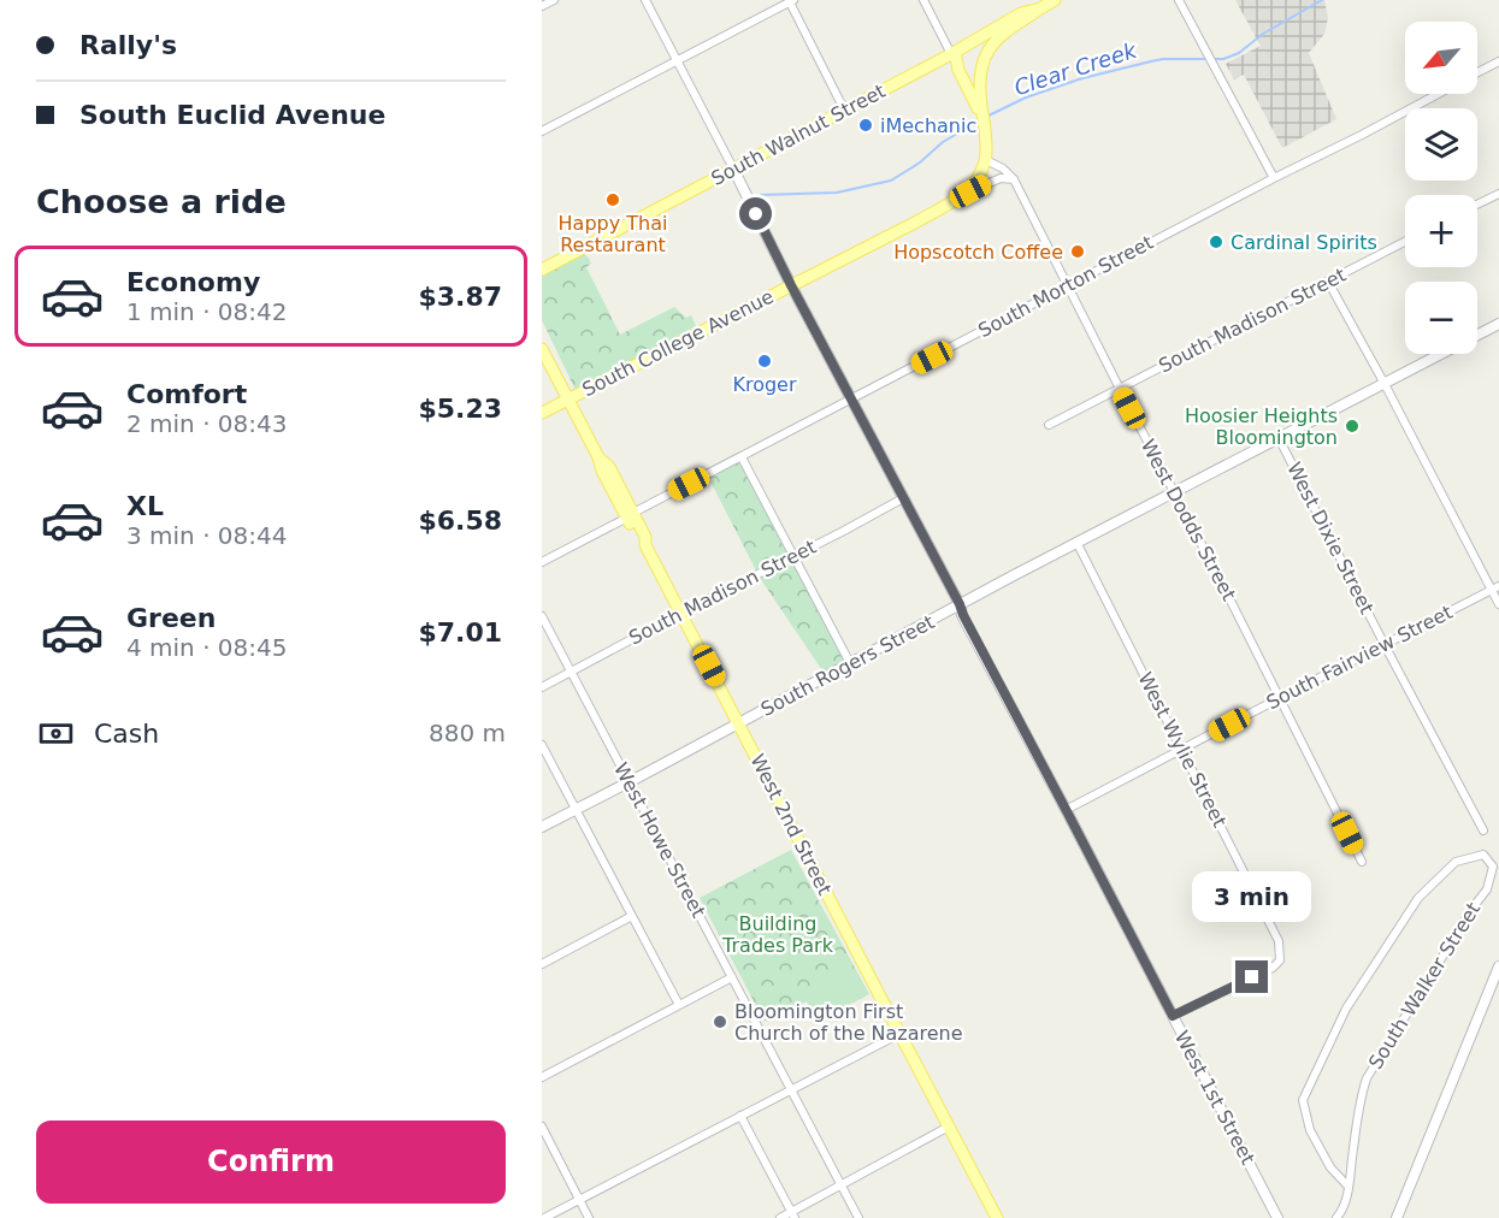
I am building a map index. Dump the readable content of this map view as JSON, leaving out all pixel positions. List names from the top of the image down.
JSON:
{
  "streets": {
    "main road": ["South Walnut Street", "South College Avenue", "West 2nd Street"],
    "street": [
      "South Morton Street",
      "South Madison Street",
      "West Dodds Street",
      "West Dixie Street",
      "South Fairview Street",
      "South Rogers Street",
      "West Wylie Street",
      "West Howe Street",
      "South Walker Street",
      "West 1st Street"
    ]
  },
  "crossings": [
    ["South Walnut Street", "West 1st Street"],
    ["South Morton Street", "West Dodds Street"],
    ["South Morton Street", "West 2nd Street"],
    ["South Morton Street", "West 1st Street"],
    ["South Madison Street", "West Dodds Street"],
    ["South Madison Street", "West 2nd Street"],
    ["South Madison Street", "West Howe Street"],
    ["South Madison Street", "West 1st Street"],
    ["South College Avenue", "West Dodds Street"],
    ["South College Avenue", "West 2nd Street"],
    ["South College Avenue", "West 1st Street"],
    ["West Dodds Street", "South Fairview Street"],
    ["West Dodds Street", "South Rogers Street"],
    ["West Dixie Street", "South Fairview Street"],
    ["West Dixie Street", "South Rogers Street"],
    ["South Fairview Street", "West Wylie Street"],
    ["South Fairview Street", "West 1st Street"],
    ["South Rogers Street", "West Wylie Street"],
    ["South Rogers Street", "West 2nd Street"],
    ["South Rogers Street", "West Howe Street"],
    ["South Rogers Street", "West 1st Street"],
    ["West Wylie Street", "West 1st Street"]
  ],
  "water": ["Clear Creek"],
  "parks": ["Building Trades Park"],
  "places": [
    "iMechanic",
    "Happy Thai Restaurant",
    "Cardinal Spirits",
    "Hopscotch Coffee",
    "Kroger",
    "Hoosier Heights Bloomington",
    "Bloomington First Church of the Nazarene"
  ],
  "north": "bottom left",
  "page": {
    "banner": ["Rally's", "South Euclid Avenue"],
    "map_buttons": ["+", "−"],
    "heading": "Choose a ride",
    "list": [
      {
        "name": "Economy",
        "note": "1 min · 08:42",
        "value": "$3.87"
      },
      {
        "name": "Comfort",
        "note": "2 min · 08:43",
        "value": "$5.23"
      },
      {
        "name": "XL",
        "note": "3 min · 08:44",
        "value": "$6.58"
      },
      {
        "name": "Green",
        "note": "4 min · 08:45",
        "value": "$7.01"
      }
    ],
    "pay": ["Cash", "880 m"],
    "bubble": "3 min",
    "buttons": "Confirm"
  }
}
